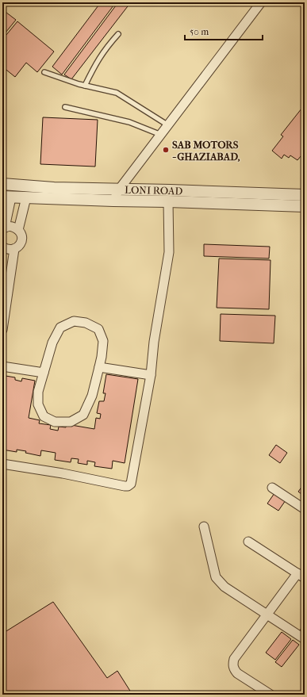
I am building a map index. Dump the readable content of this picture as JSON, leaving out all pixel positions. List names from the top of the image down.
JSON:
{
  "streets": {
    "street": ["LONI ROAD"]
  },
  "places": ["SAB MOTORS - GHAZIABAD,"],
  "scale_bar": "50 m"
}
